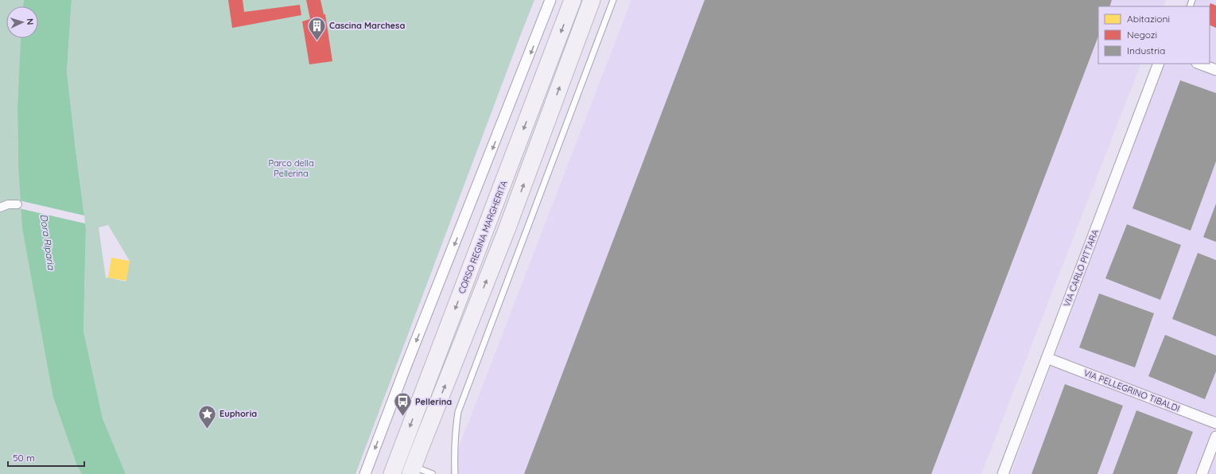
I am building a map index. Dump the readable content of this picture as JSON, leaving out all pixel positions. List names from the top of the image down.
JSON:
{
  "streets": {
    "main road": ["CORSO REGINA MARGHERITA"],
    "street": ["VIA CARLO PITTARA", "VIA PELLEGRINO TIBALDI"]
  },
  "crossings": [
    ["VIA CARLO PITTARA", "VIA PELLEGRINO TIBALDI"]
  ],
  "water": ["Dora Riparia"],
  "parks": ["Parco della Pellerina"],
  "places": {
    "building": ["Cascina Marchesa"],
    "bus stop": ["Pellerina"],
    "place": ["Euphoria"]
  },
  "legend": ["Abitazioni", "Negozi", "Industria"],
  "scale_bar": "50 m",
  "north": "right"
}
